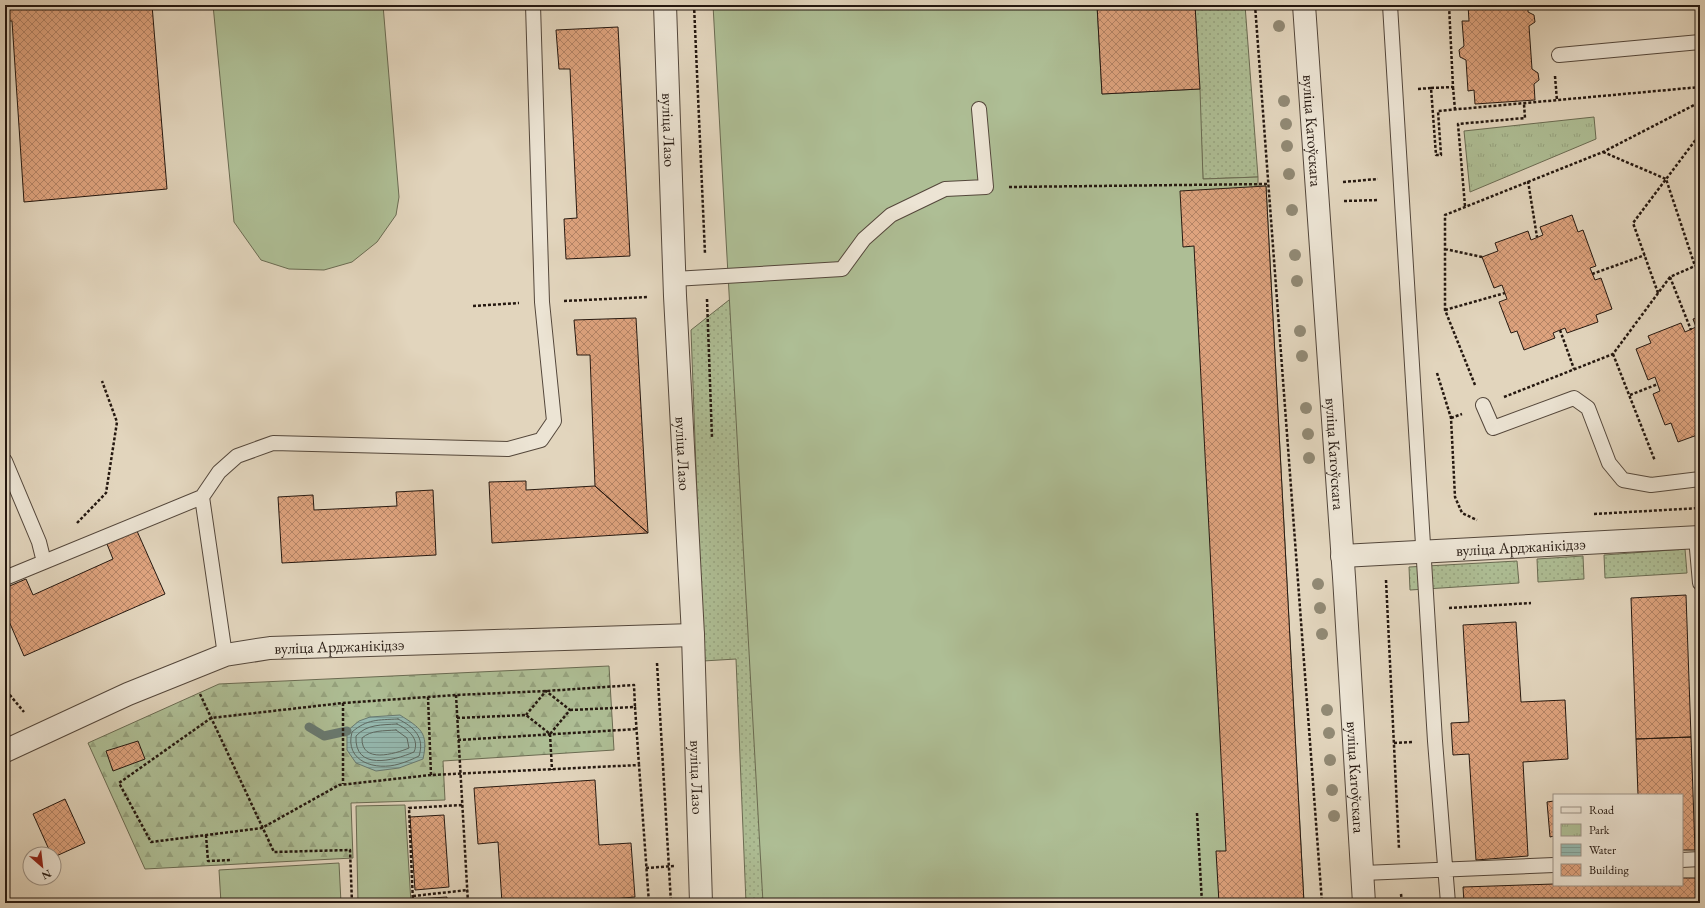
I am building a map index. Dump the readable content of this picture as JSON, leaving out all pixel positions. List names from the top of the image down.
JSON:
{
  "streets": {
    "street": ["вуліца Лазо", "вуліца Катоўскага", "вуліца Арджанікідзэ"]
  },
  "crossings": [
    ["вуліца Лазо", "вуліца Арджанікідзэ"],
    ["вуліца Катоўскага", "вуліца Арджанікідзэ"]
  ],
  "legend": [
    "Road",
    "Park",
    "Water",
    "Building"
  ],
  "north": "bottom right"
}
